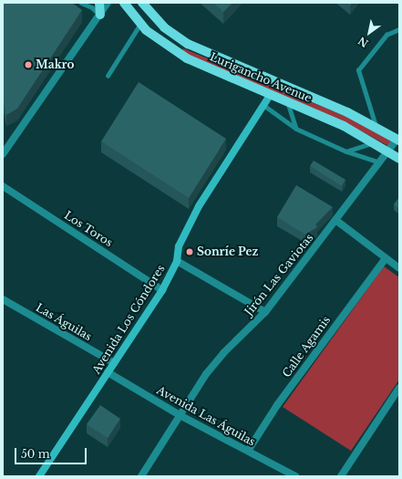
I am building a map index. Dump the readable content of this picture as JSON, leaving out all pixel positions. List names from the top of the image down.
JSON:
{
  "streets": {
    "main road": ["Lurigancho Avenue", "Avenida Los Cóndores"],
    "street": [
      "Los Toros",
      "Jirón Las Gaviotas",
      "Las Águilas",
      "Calle Agamis",
      "Avenida Las Águilas"
    ]
  },
  "crossings": [
    ["Lurigancho Avenue", "Jirón Las Gaviotas"],
    ["Lurigancho Avenue", "Avenida Los Cóndores"],
    ["Los Toros", "Avenida Los Cóndores"],
    ["Jirón Las Gaviotas", "Avenida Las Águilas"],
    ["Avenida Los Cóndores", "Las Águilas"],
    ["Avenida Los Cóndores", "Avenida Las Águilas"],
    ["Calle Agamis", "Avenida Las Águilas"]
  ],
  "places": ["Makro", "Sonríe Pez"],
  "scale_bar": "50 m",
  "north": "bottom left"
}
